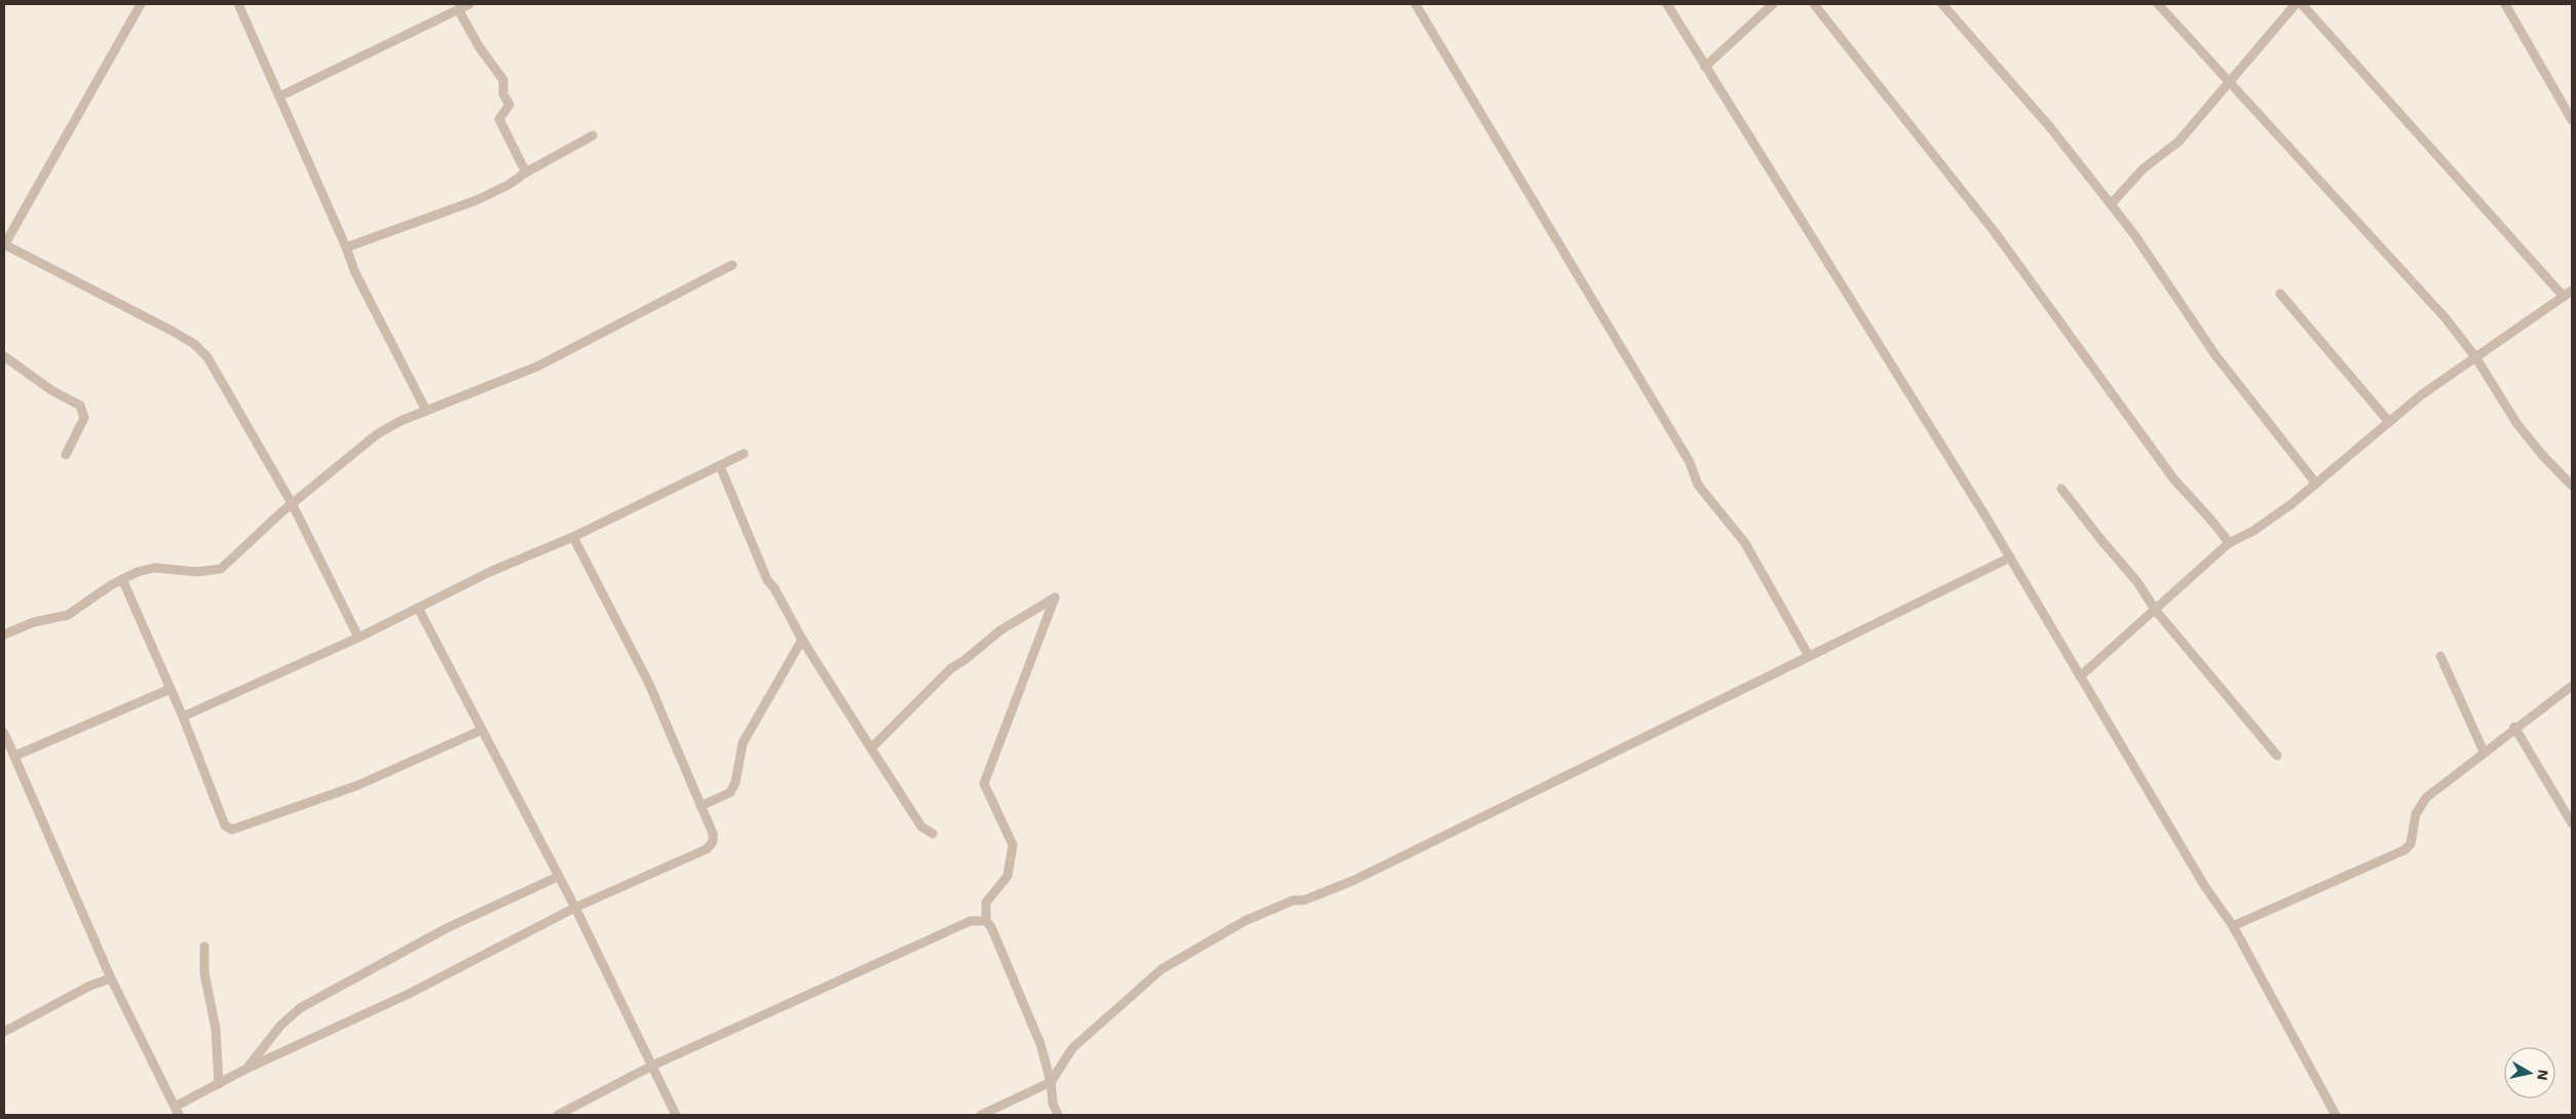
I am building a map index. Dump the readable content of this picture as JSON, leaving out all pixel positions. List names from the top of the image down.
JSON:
{
  "north": "right"
}
